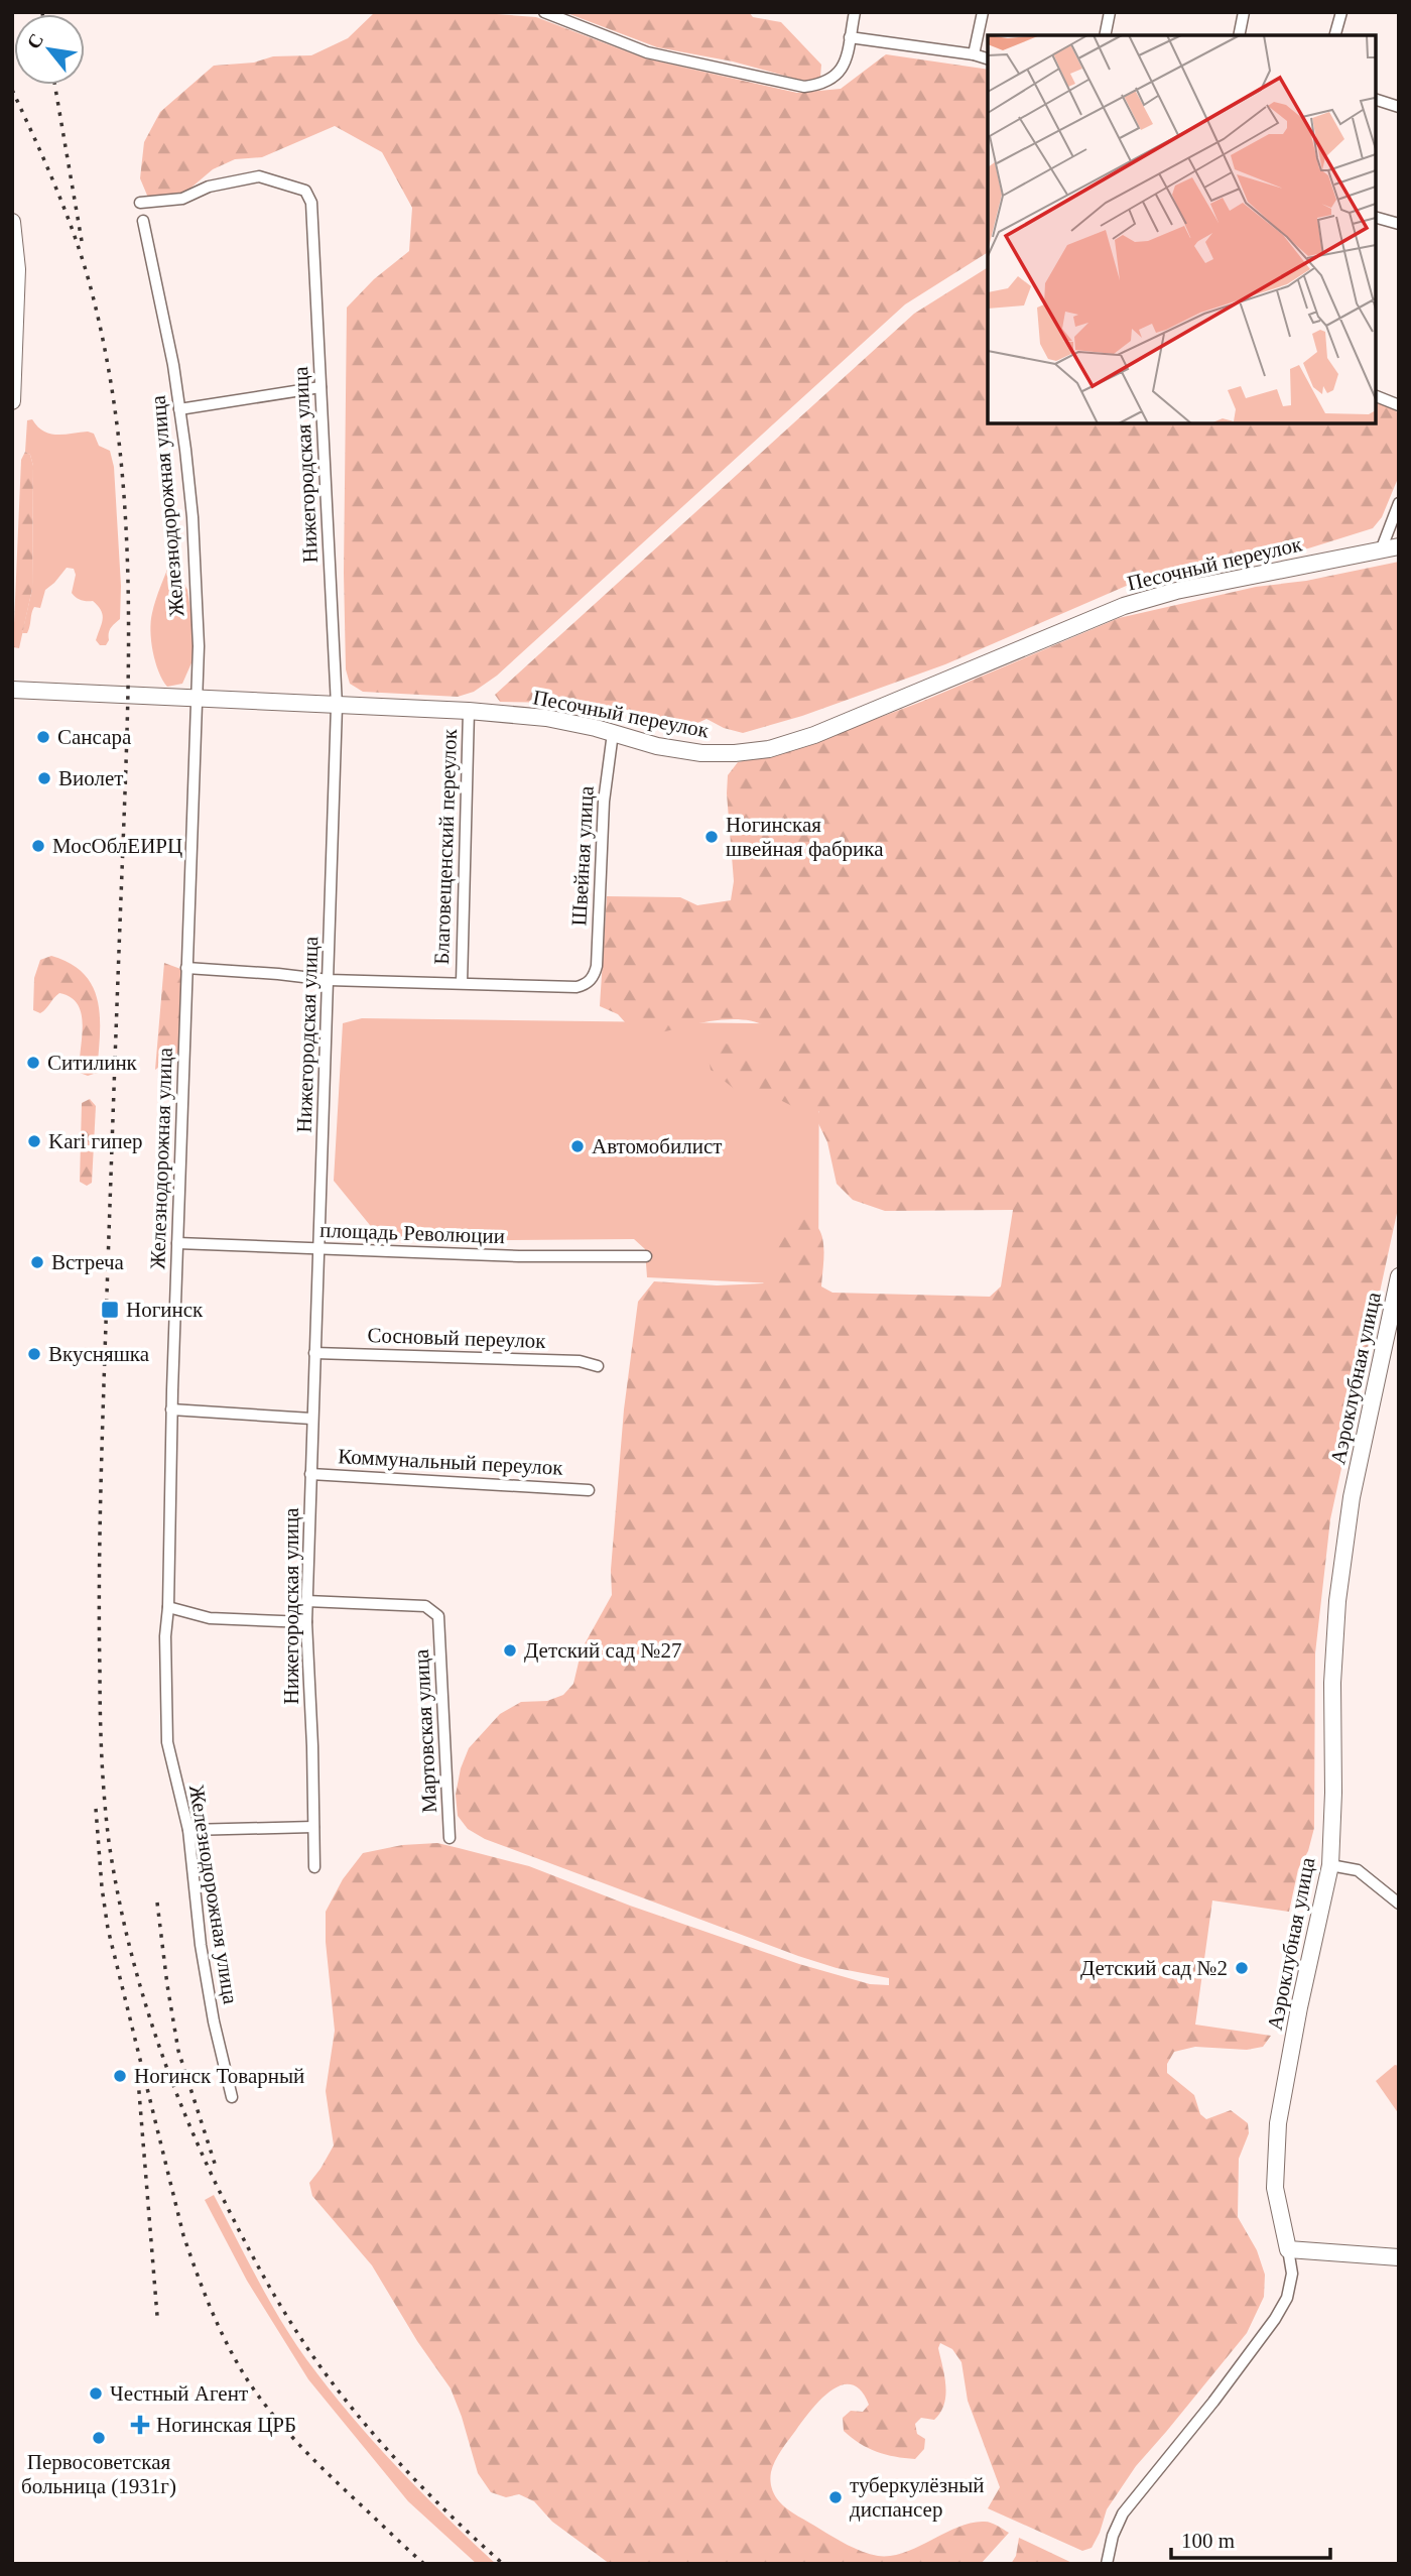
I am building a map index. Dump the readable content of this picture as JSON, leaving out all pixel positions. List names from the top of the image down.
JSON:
{
  "streets": {
    "main road": ["Песочный переулок", "Аэроклубная улица"],
    "street": [
      "Нижегородская улица",
      "Железнодорожная улица",
      "Благовещенский переулок",
      "Швейная улица",
      "площадь Революции",
      "Сосновый переулок",
      "Коммунальный переулок",
      "Мартовская улица"
    ]
  },
  "crossings": [
    ["Нижегородская улица", "Песочный переулок"],
    ["Нижегородская улица", "площадь Революции"],
    ["Нижегородская улица", "Сосновый переулок"],
    ["Нижегородская улица", "Коммунальный переулок"],
    ["Нижегородская улица", "Мартовская улица"],
    ["Железнодорожная улица", "Песочный переулок"],
    ["Железнодорожная улица", "площадь Революции"],
    ["Песочный переулок", "Благовещенский переулок"],
    ["Песочный переулок", "Швейная улица"],
    ["Благовещенский переулок", "Швейная улица"]
  ],
  "places": {
    "other": [
      "Сансара",
      "Виолет",
      "Ногинская швейная фабрика",
      "МосОблЕИРЦ",
      "Ситилинк",
      "Kari гипер",
      "Автомобилист",
      "Встреча",
      "Вкусняшка",
      "Детский сад №27",
      "Детский сад №2",
      "Ногинск Товарный",
      "Честный Агент",
      "Первосоветская больница (1931г)",
      "туберкулёзный диспансер"
    ],
    "transit": ["Ногинск"],
    "health": ["Ногинская ЦРБ"]
  },
  "scale_bar": "100 m",
  "north": "top left"
}
